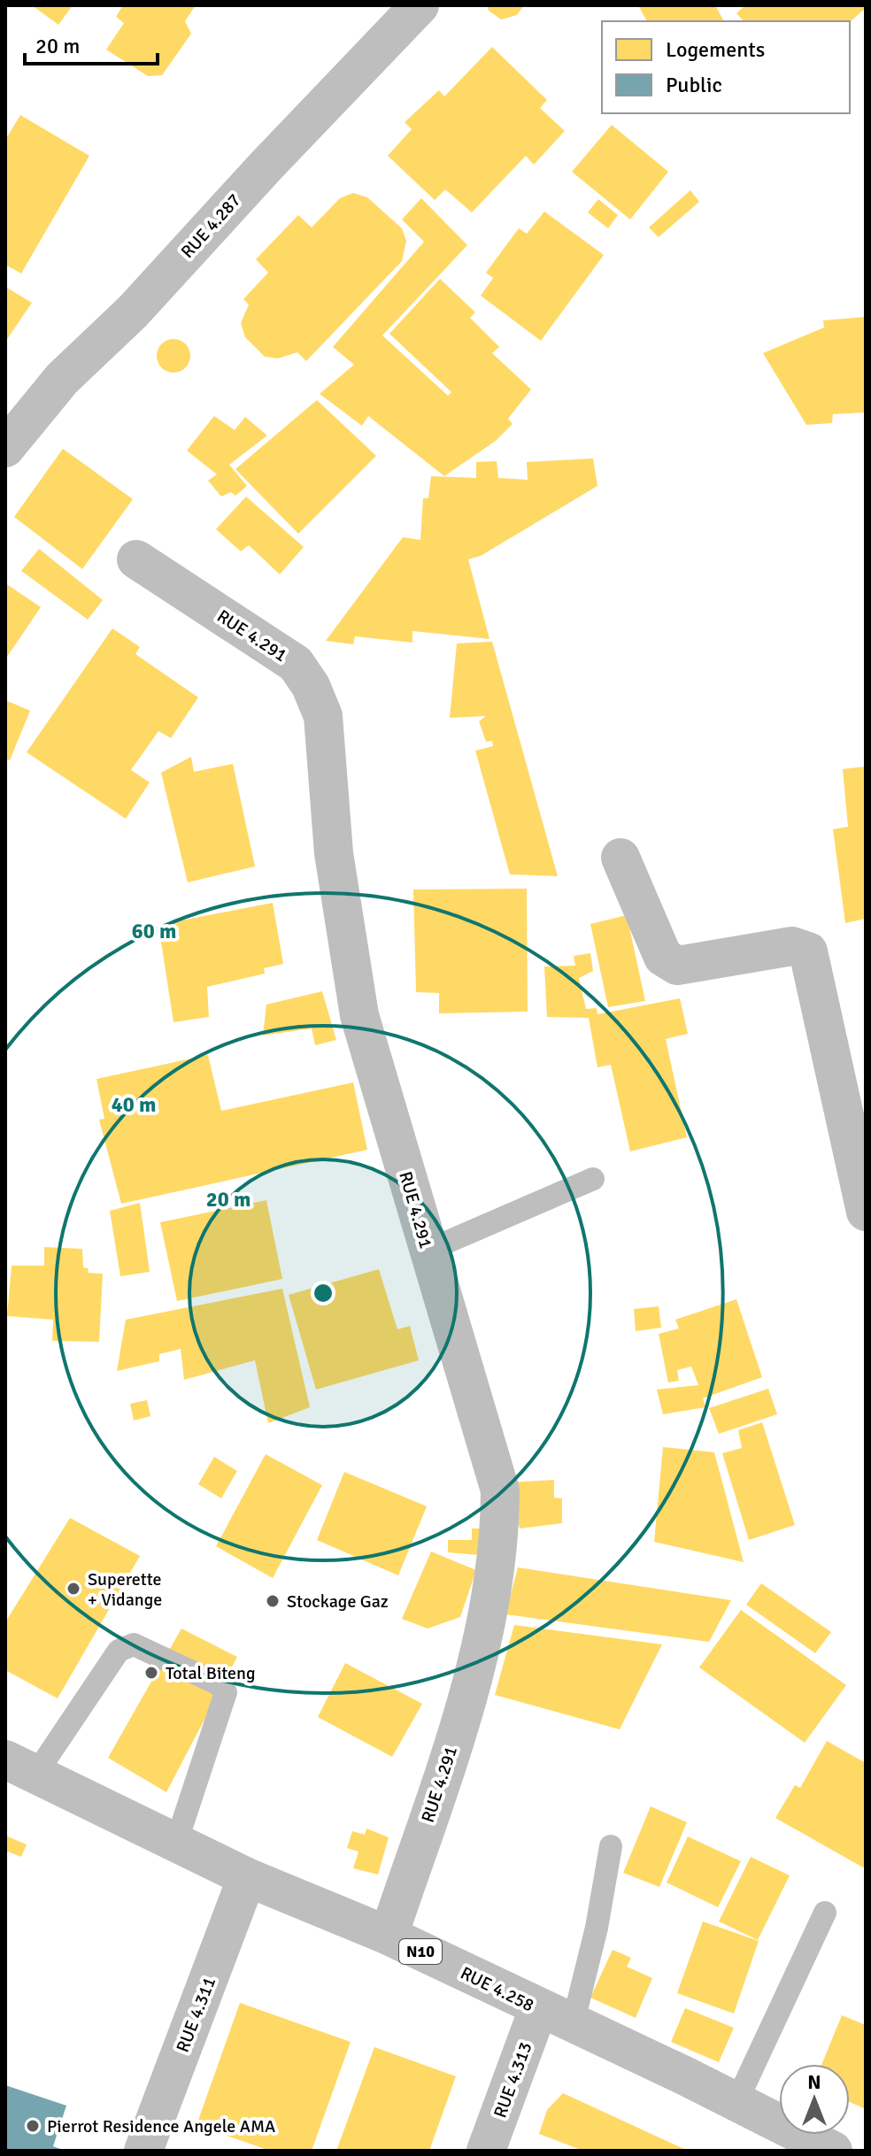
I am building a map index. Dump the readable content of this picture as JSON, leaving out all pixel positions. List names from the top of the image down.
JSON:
{
  "streets": {
    "main road": [
      "RUE 4.287",
      "RUE 4.291",
      "N10",
      "RUE 4.258",
      "RUE 4.311",
      "RUE 4.313"
    ]
  },
  "crossings": [
    ["RUE 4.291", "RUE 4.258"],
    ["RUE 4.258", "RUE 4.311"],
    ["RUE 4.258", "RUE 4.313"]
  ],
  "places": [
    "Superette + Vidange",
    "Stockage Gaz",
    "Total Biteng",
    "Pierrot Residence Angele AMA"
  ],
  "legend": ["Logements", "Public"],
  "scale_bar": "20 m",
  "north": "top",
  "rings": ["60 m", "40 m", "20 m"]
}
